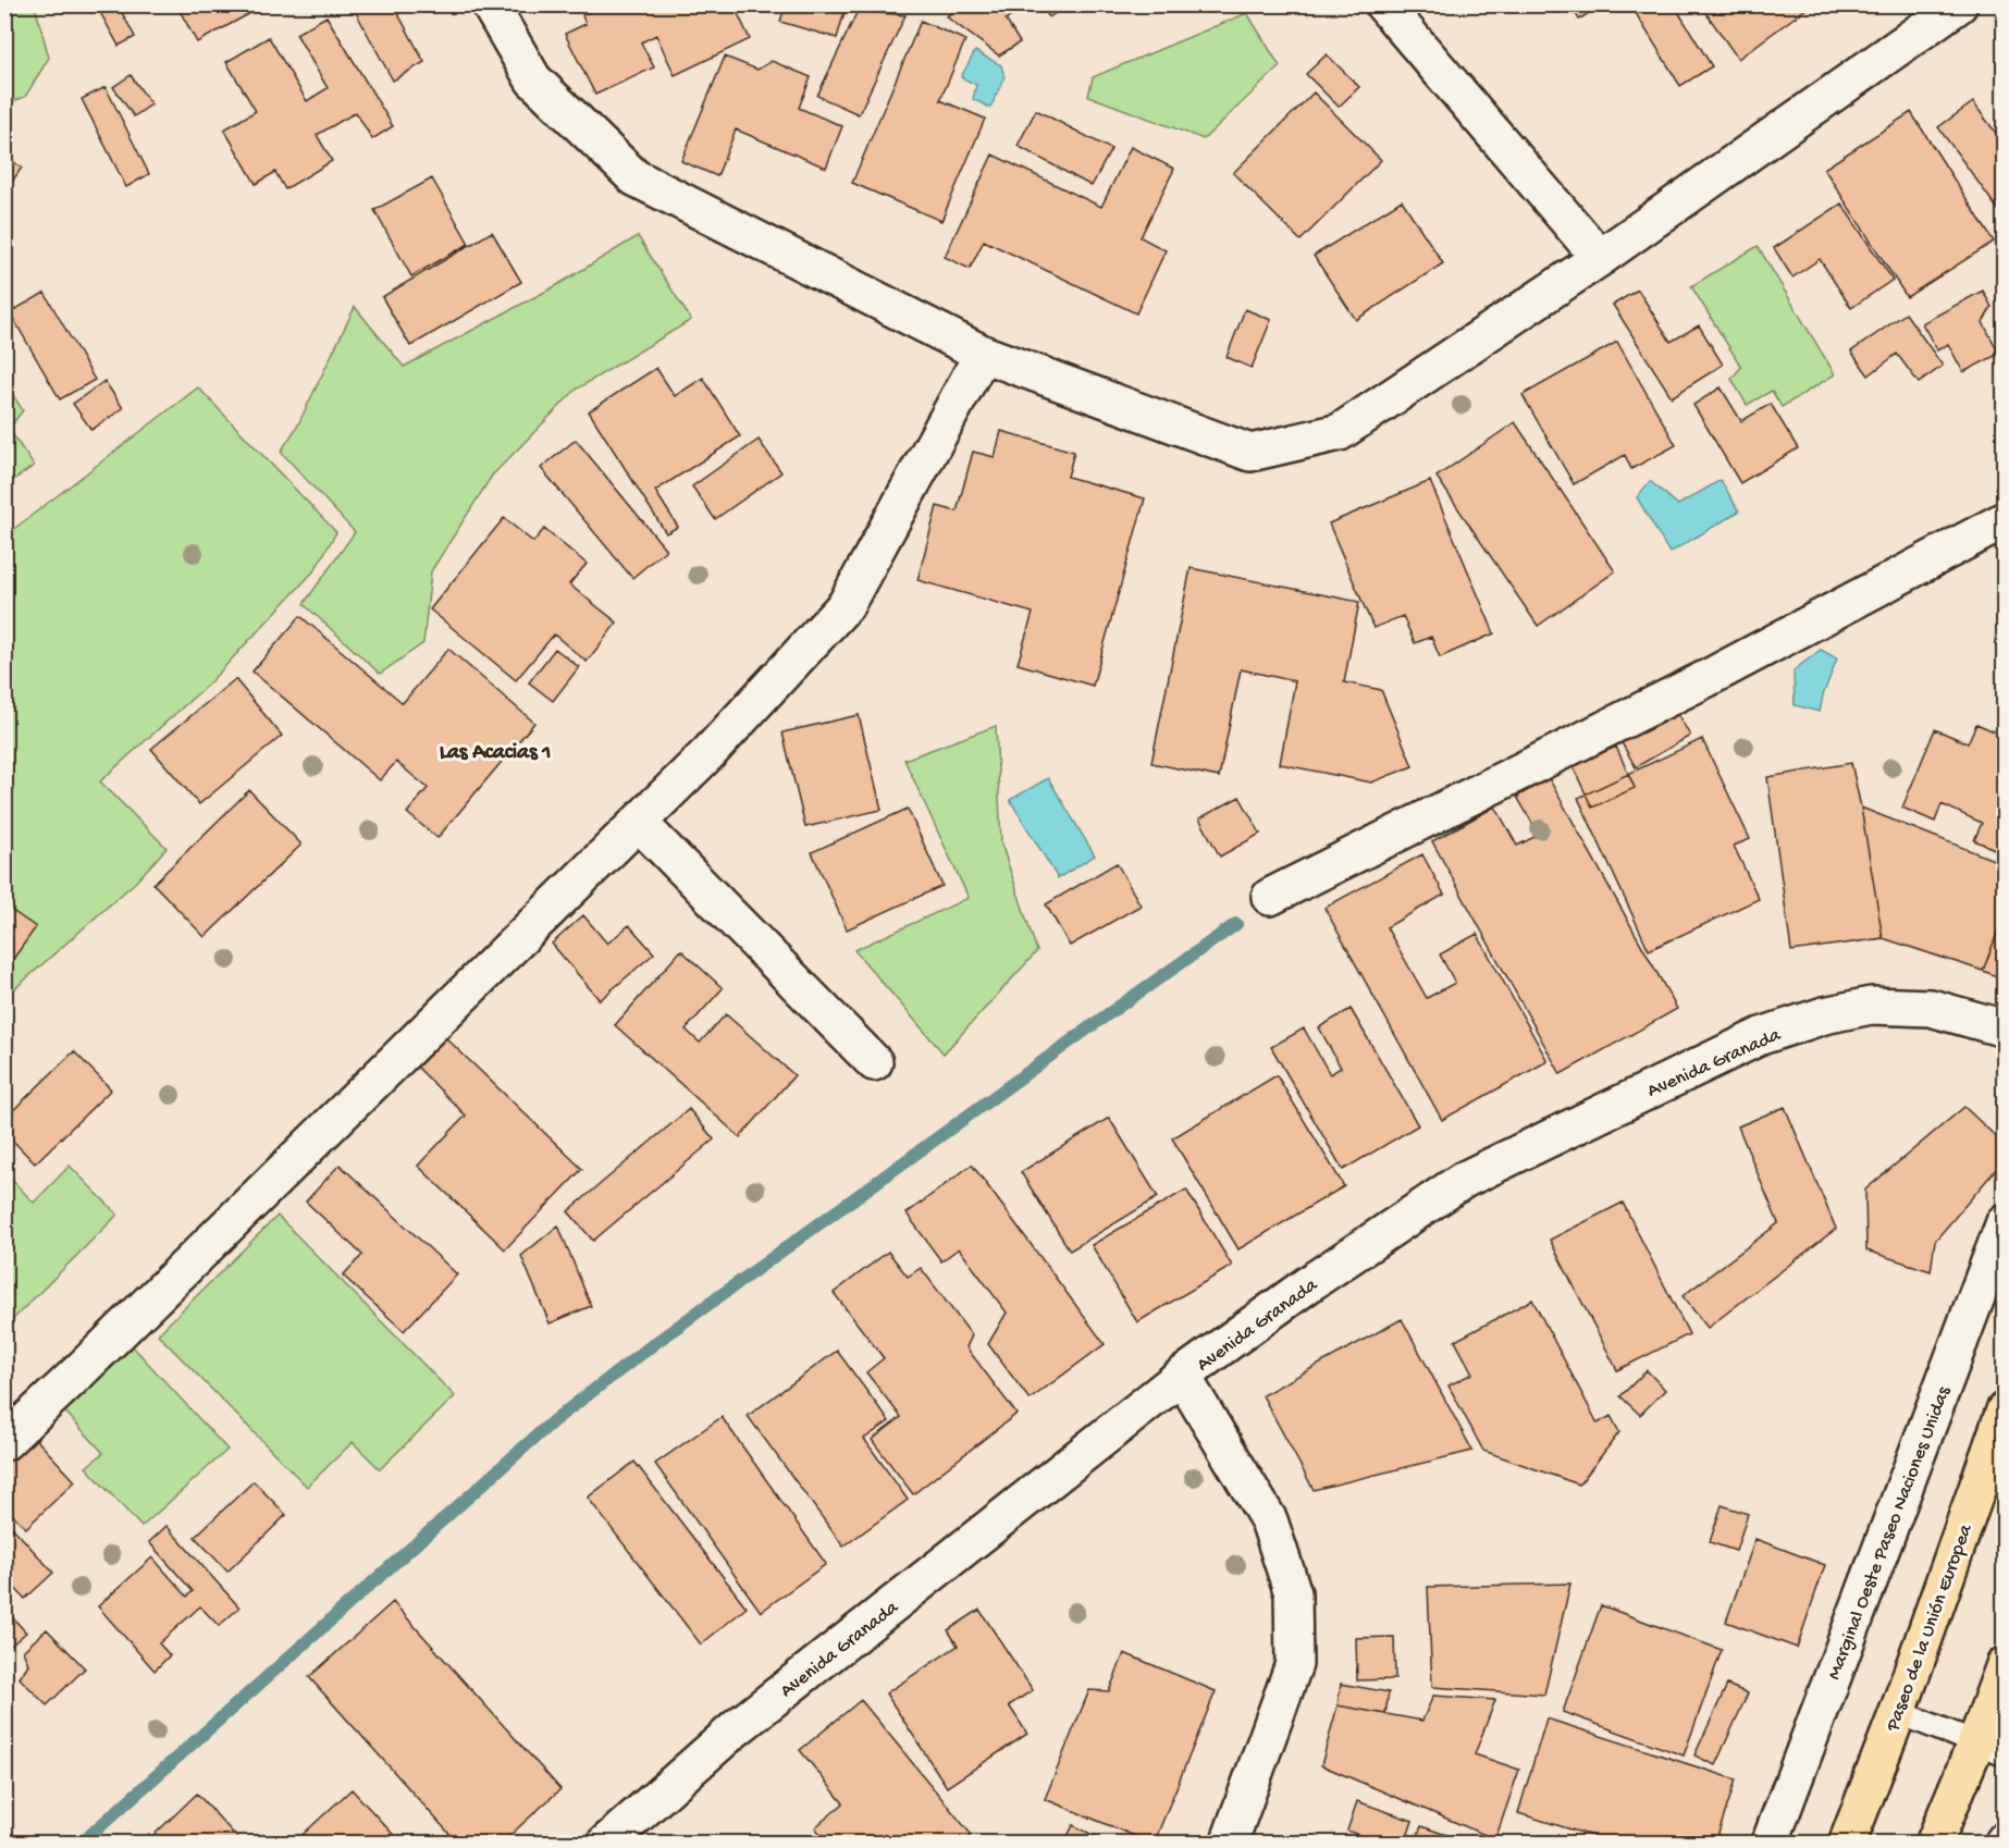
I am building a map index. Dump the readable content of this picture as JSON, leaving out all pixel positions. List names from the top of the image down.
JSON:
{
  "streets": {
    "highway": ["Paseo de la Unión Europea"],
    "street": ["Avenida Granada", "Marginal Oeste Paseo Naciones Unidas"]
  },
  "districts": ["Las Acacias 1"]
}
